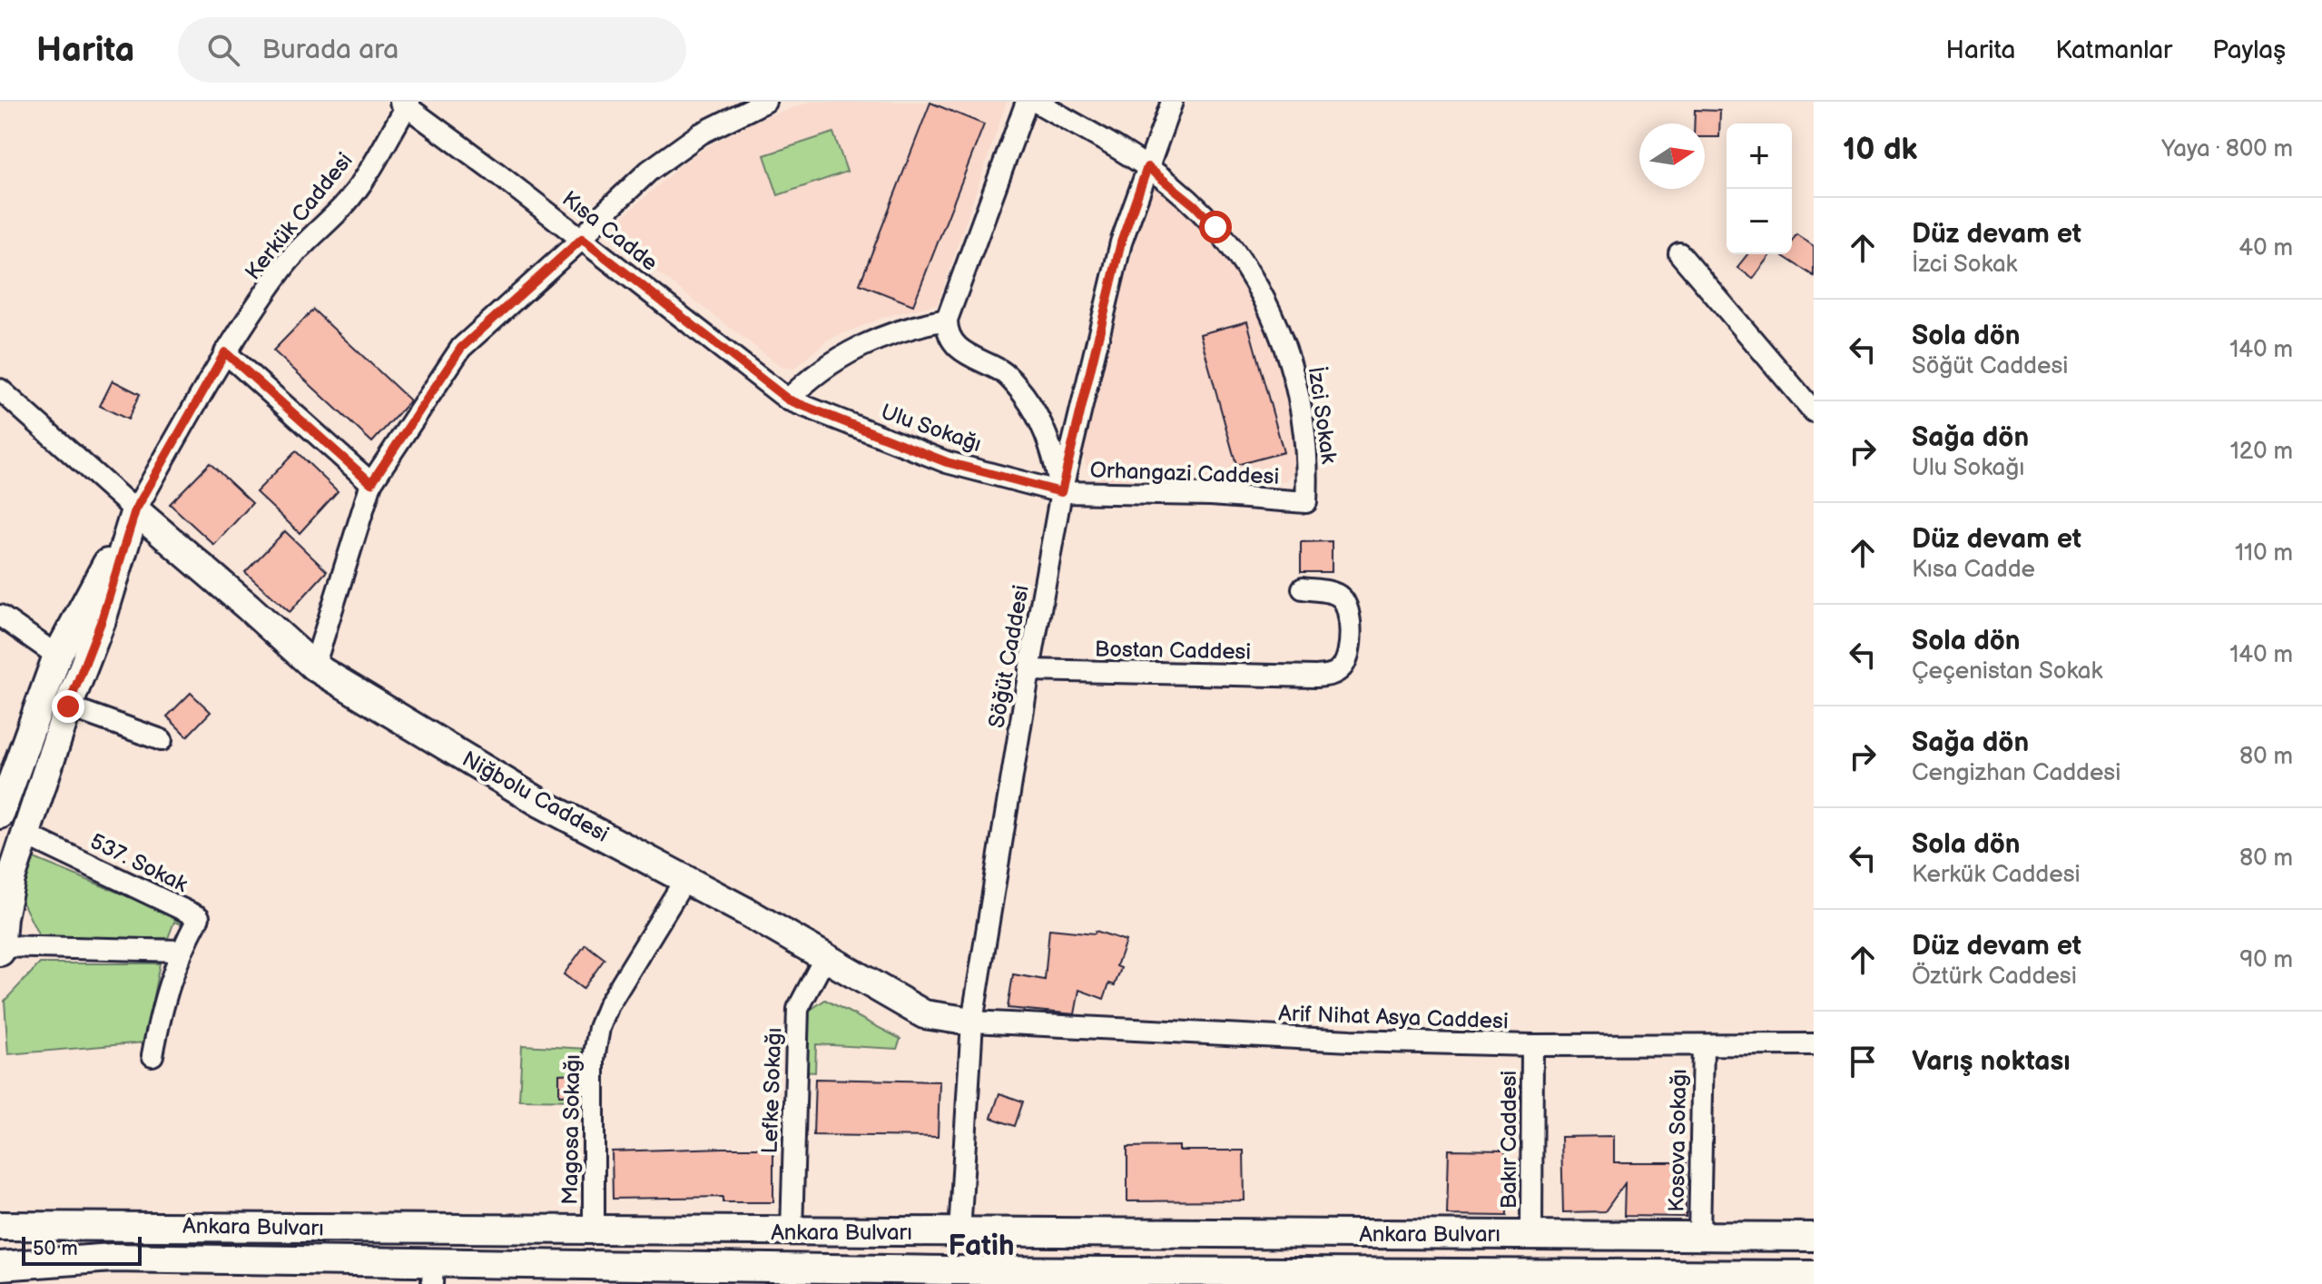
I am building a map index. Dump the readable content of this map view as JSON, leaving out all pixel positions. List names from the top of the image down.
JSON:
{
  "streets": {
    "main road": ["Niğbolu Caddesi", "Ankara Bulvarı"],
    "street": [
      "Kerkük Caddesi",
      "Kısa Cadde",
      "İzci Sokak",
      "Ulu Sokağı",
      "Orhangazi Caddesi",
      "Bostan Caddesi",
      "Söğüt Caddesi",
      "537. Sokak",
      "Arif Nihat Asya Caddesi",
      "Lefke Sokağı",
      "Magosa Sokağı",
      "Bakır Caddesi",
      "Kosova Sokağı"
    ]
  },
  "crossings": [
    ["Kerkük Caddesi", "Kısa Cadde"],
    ["Kerkük Caddesi", "Niğbolu Caddesi"],
    ["Kısa Cadde", "Ulu Sokağı"],
    ["İzci Sokak", "Orhangazi Caddesi"],
    ["İzci Sokak", "Söğüt Caddesi"],
    ["Ulu Sokağı", "Orhangazi Caddesi"],
    ["Ulu Sokağı", "Söğüt Caddesi"],
    ["Orhangazi Caddesi", "Söğüt Caddesi"],
    ["Bostan Caddesi", "Söğüt Caddesi"],
    ["Söğüt Caddesi", "Niğbolu Caddesi"],
    ["Söğüt Caddesi", "Arif Nihat Asya Caddesi"],
    ["Söğüt Caddesi", "Ankara Bulvarı"],
    ["Niğbolu Caddesi", "Arif Nihat Asya Caddesi"],
    ["Niğbolu Caddesi", "Lefke Sokağı"],
    ["Niğbolu Caddesi", "Magosa Sokağı"],
    ["Arif Nihat Asya Caddesi", "Bakır Caddesi"],
    ["Arif Nihat Asya Caddesi", "Kosova Sokağı"],
    ["Lefke Sokağı", "Ankara Bulvarı"],
    ["Magosa Sokağı", "Ankara Bulvarı"],
    ["Bakır Caddesi", "Ankara Bulvarı"],
    ["Kosova Sokağı", "Ankara Bulvarı"]
  ],
  "districts": ["Fatih"],
  "scale_bar": "50 m",
  "north": "right",
  "page": {
    "header": "Harita",
    "search": "Burada ara",
    "nav": ["Harita", "Katmanlar", "Paylaş"],
    "heading": ["10 dk", "Yaya · 800 m"],
    "map_buttons": ["+", "−"],
    "list": [
      ["Düz devam et", "İzci Sokak", "40 m"],
      ["Sola dön", "Söğüt Caddesi", "140 m"],
      ["Sağa dön", "Ulu Sokağı", "120 m"],
      ["Düz devam et", "Kısa Cadde", "110 m"],
      ["Sola dön", "Çeçenistan Sokak", "140 m"],
      ["Sağa dön", "Cengizhan Caddesi", "80 m"],
      ["Sola dön", "Kerkük Caddesi", "80 m"],
      ["Düz devam et", "Öztürk Caddesi", "90 m"],
      "Varış noktası"
    ],
    "scale": "50 m"
  }
}
